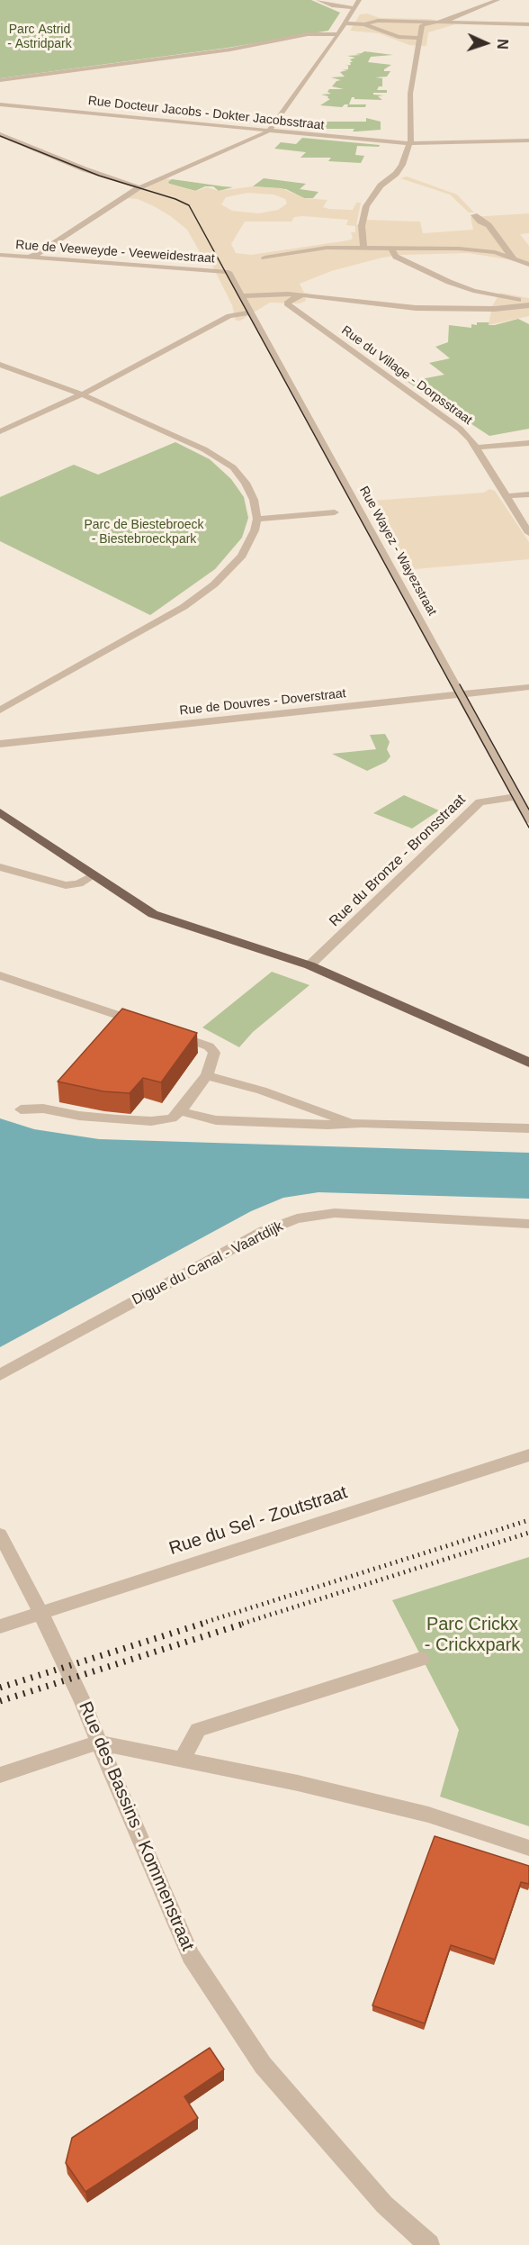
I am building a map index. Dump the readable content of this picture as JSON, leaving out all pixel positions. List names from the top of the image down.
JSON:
{
  "streets": {
    "street": [
      "Rue Docteur Jacobs - Dokter Jacobsstraat",
      "Rue de Veeweyde - Veeweidestraat",
      "Rue du Village - Dorpsstraat",
      "Rue Wayez - Wayezstraat",
      "Rue de Douvres - Doverstraat",
      "Rue du Bronze - Bronsstraat",
      "Digue du Canal - Vaartdijk",
      "Rue du Sel - Zoutstraat",
      "Rue des Bassins - Kommenstraat"
    ]
  },
  "crossings": [
    ["Rue de Veeweyde - Veeweidestraat", "Rue Wayez - Wayezstraat"],
    ["Rue Wayez - Wayezstraat", "Rue de Douvres - Doverstraat"],
    ["Rue Wayez - Wayezstraat", "Rue du Bronze - Bronsstraat"],
    ["Rue du Sel - Zoutstraat", "Rue des Bassins - Kommenstraat"]
  ],
  "parks": ["Parc Astrid - Astridpark", "Parc de Biestebroeck - Biestebroeckpark", "Parc Crickx - Crickxpark"],
  "north": "right"
}
